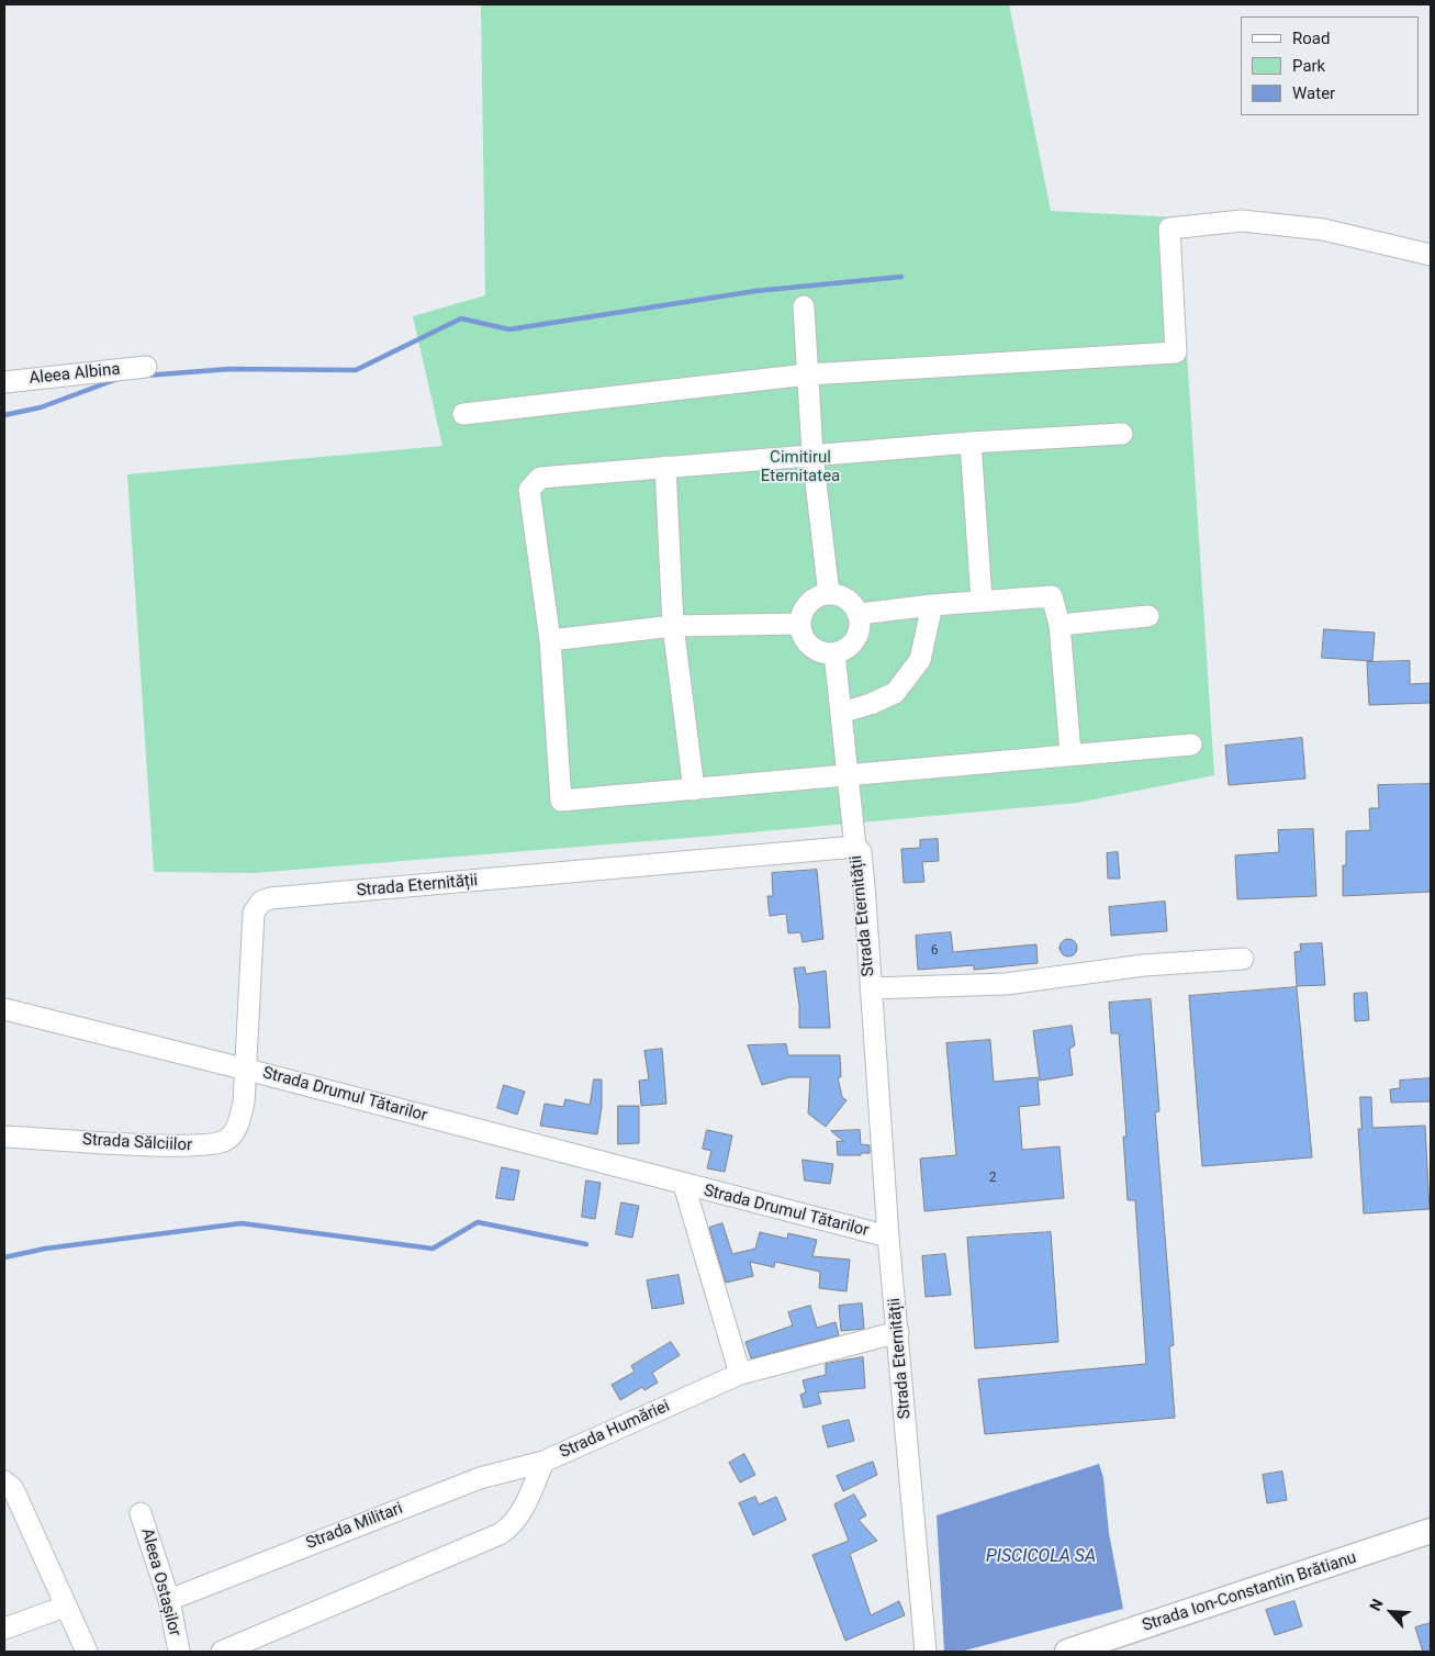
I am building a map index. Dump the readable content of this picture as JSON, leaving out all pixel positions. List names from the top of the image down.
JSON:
{
  "streets": {
    "main road": ["Strada Ion-Constantin Brătianu"],
    "street": [
      "Aleea Albina",
      "Strada Eternității",
      "Strada Drumul Tătarilor",
      "Strada Sălciilor",
      "Strada Humăriei",
      "Strada Militari",
      "Aleea Ostașilor"
    ]
  },
  "crossings": [
    ["Strada Eternității", "Strada Drumul Tătarilor"],
    ["Strada Eternității", "Strada Sălciilor"],
    ["Strada Eternității", "Strada Humăriei"],
    ["Strada Drumul Tătarilor", "Strada Sălciilor"],
    ["Strada Drumul Tătarilor", "Strada Humăriei"],
    ["Strada Humăriei", "Strada Militari"],
    ["Strada Militari", "Aleea Ostașilor"]
  ],
  "water": ["PISCICOLA SA"],
  "parks": ["Cimitirul Eternitatea"],
  "house_numbers": ["6", "2"],
  "legend": ["Road", "Park", "Water"],
  "north": "top left"
}
